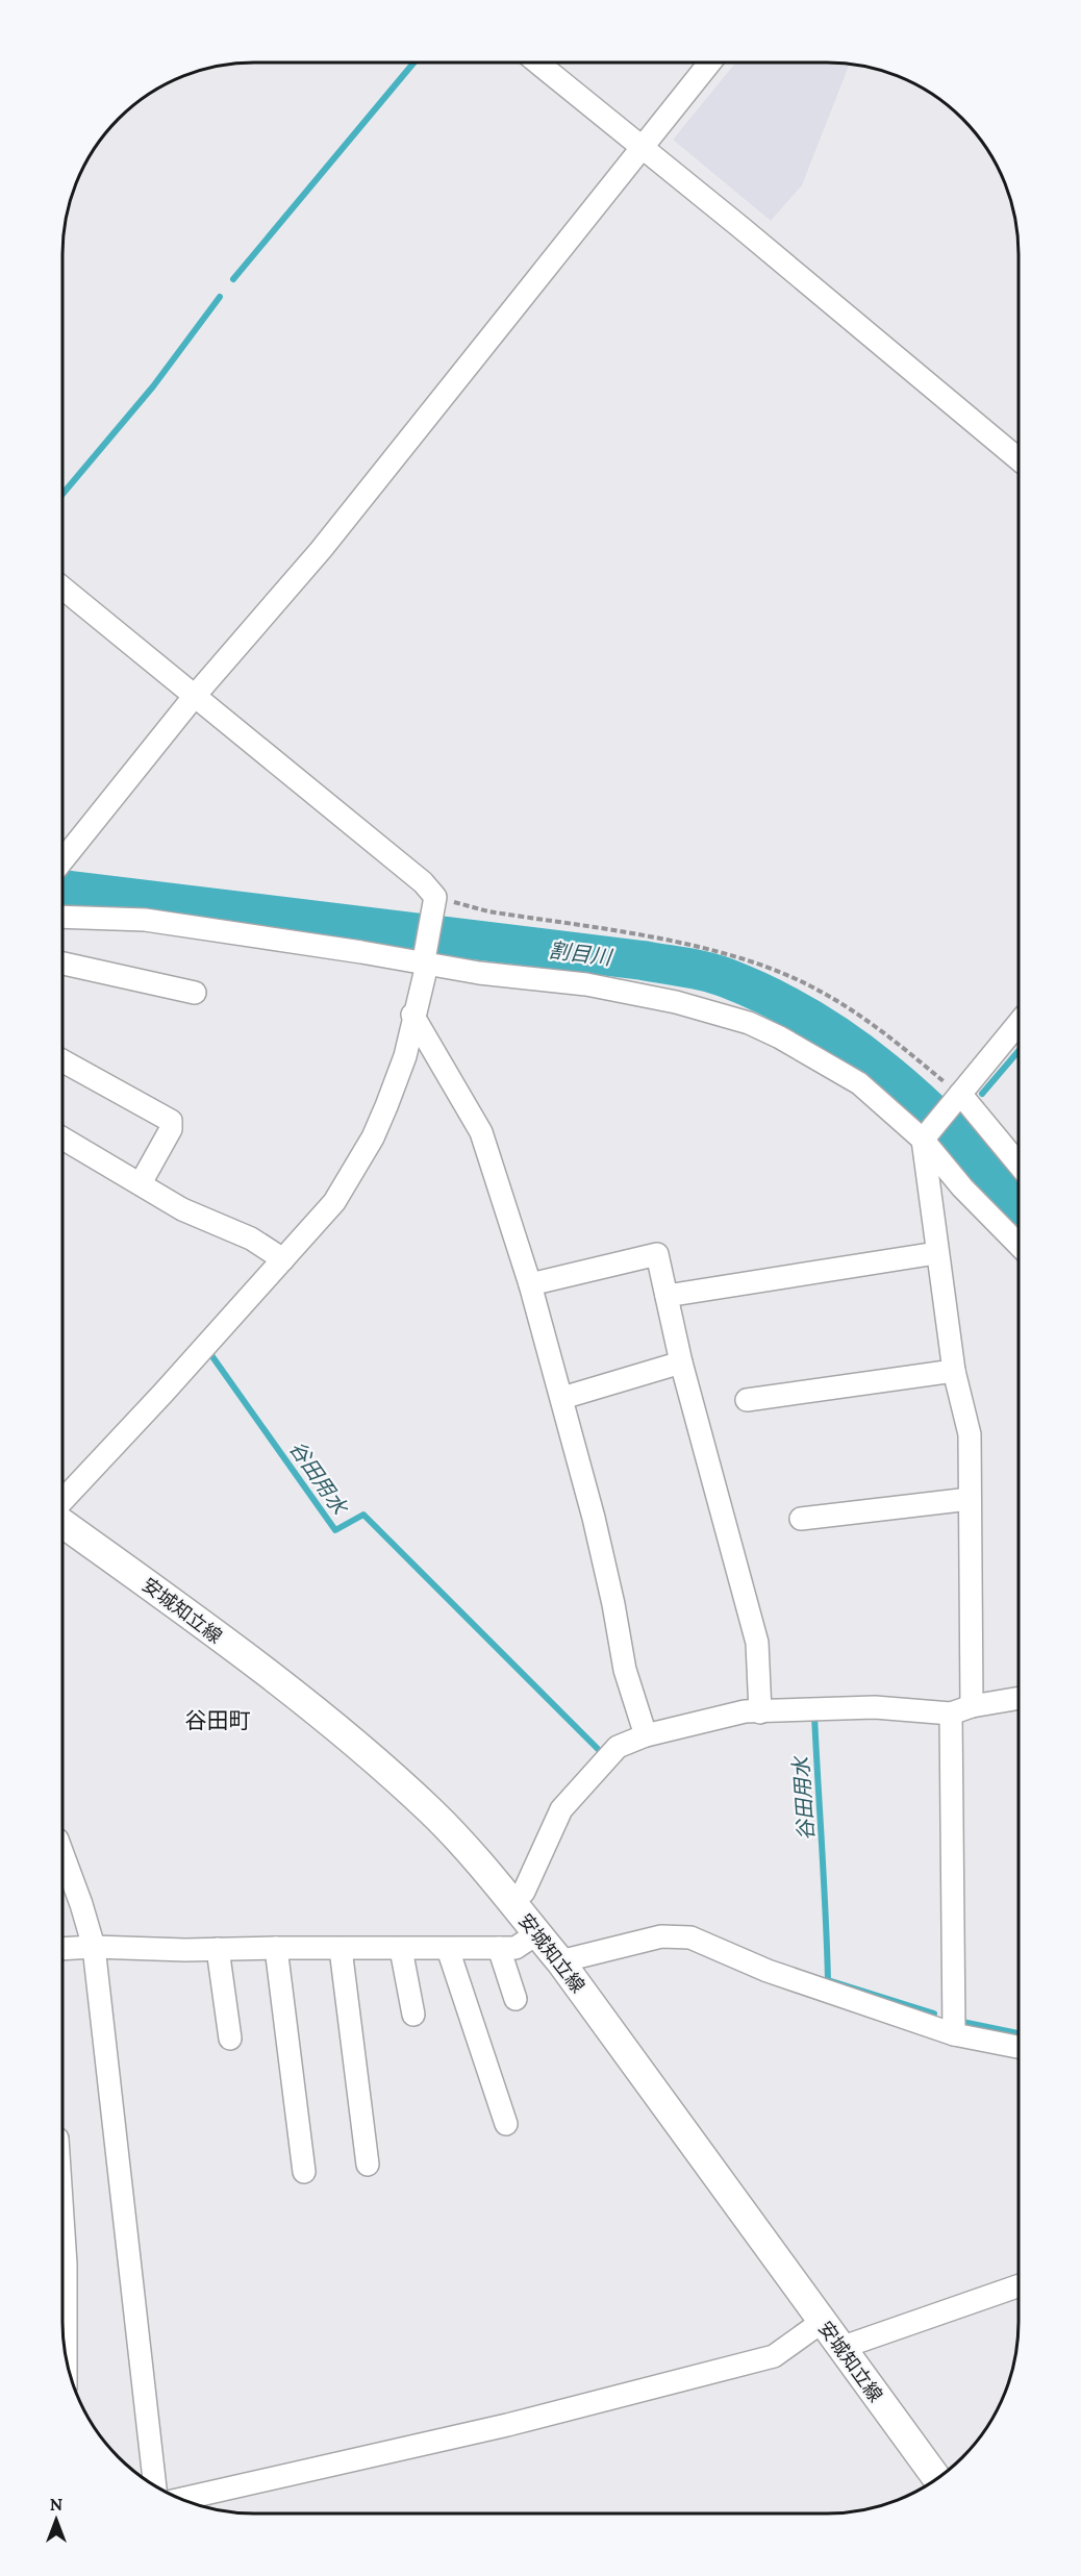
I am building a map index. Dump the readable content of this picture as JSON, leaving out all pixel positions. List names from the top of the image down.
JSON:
{
  "streets": {
    "main road": ["安城知立線"]
  },
  "districts": ["谷田町"],
  "water": ["割目川", "谷田用水"],
  "north": "top"
}
